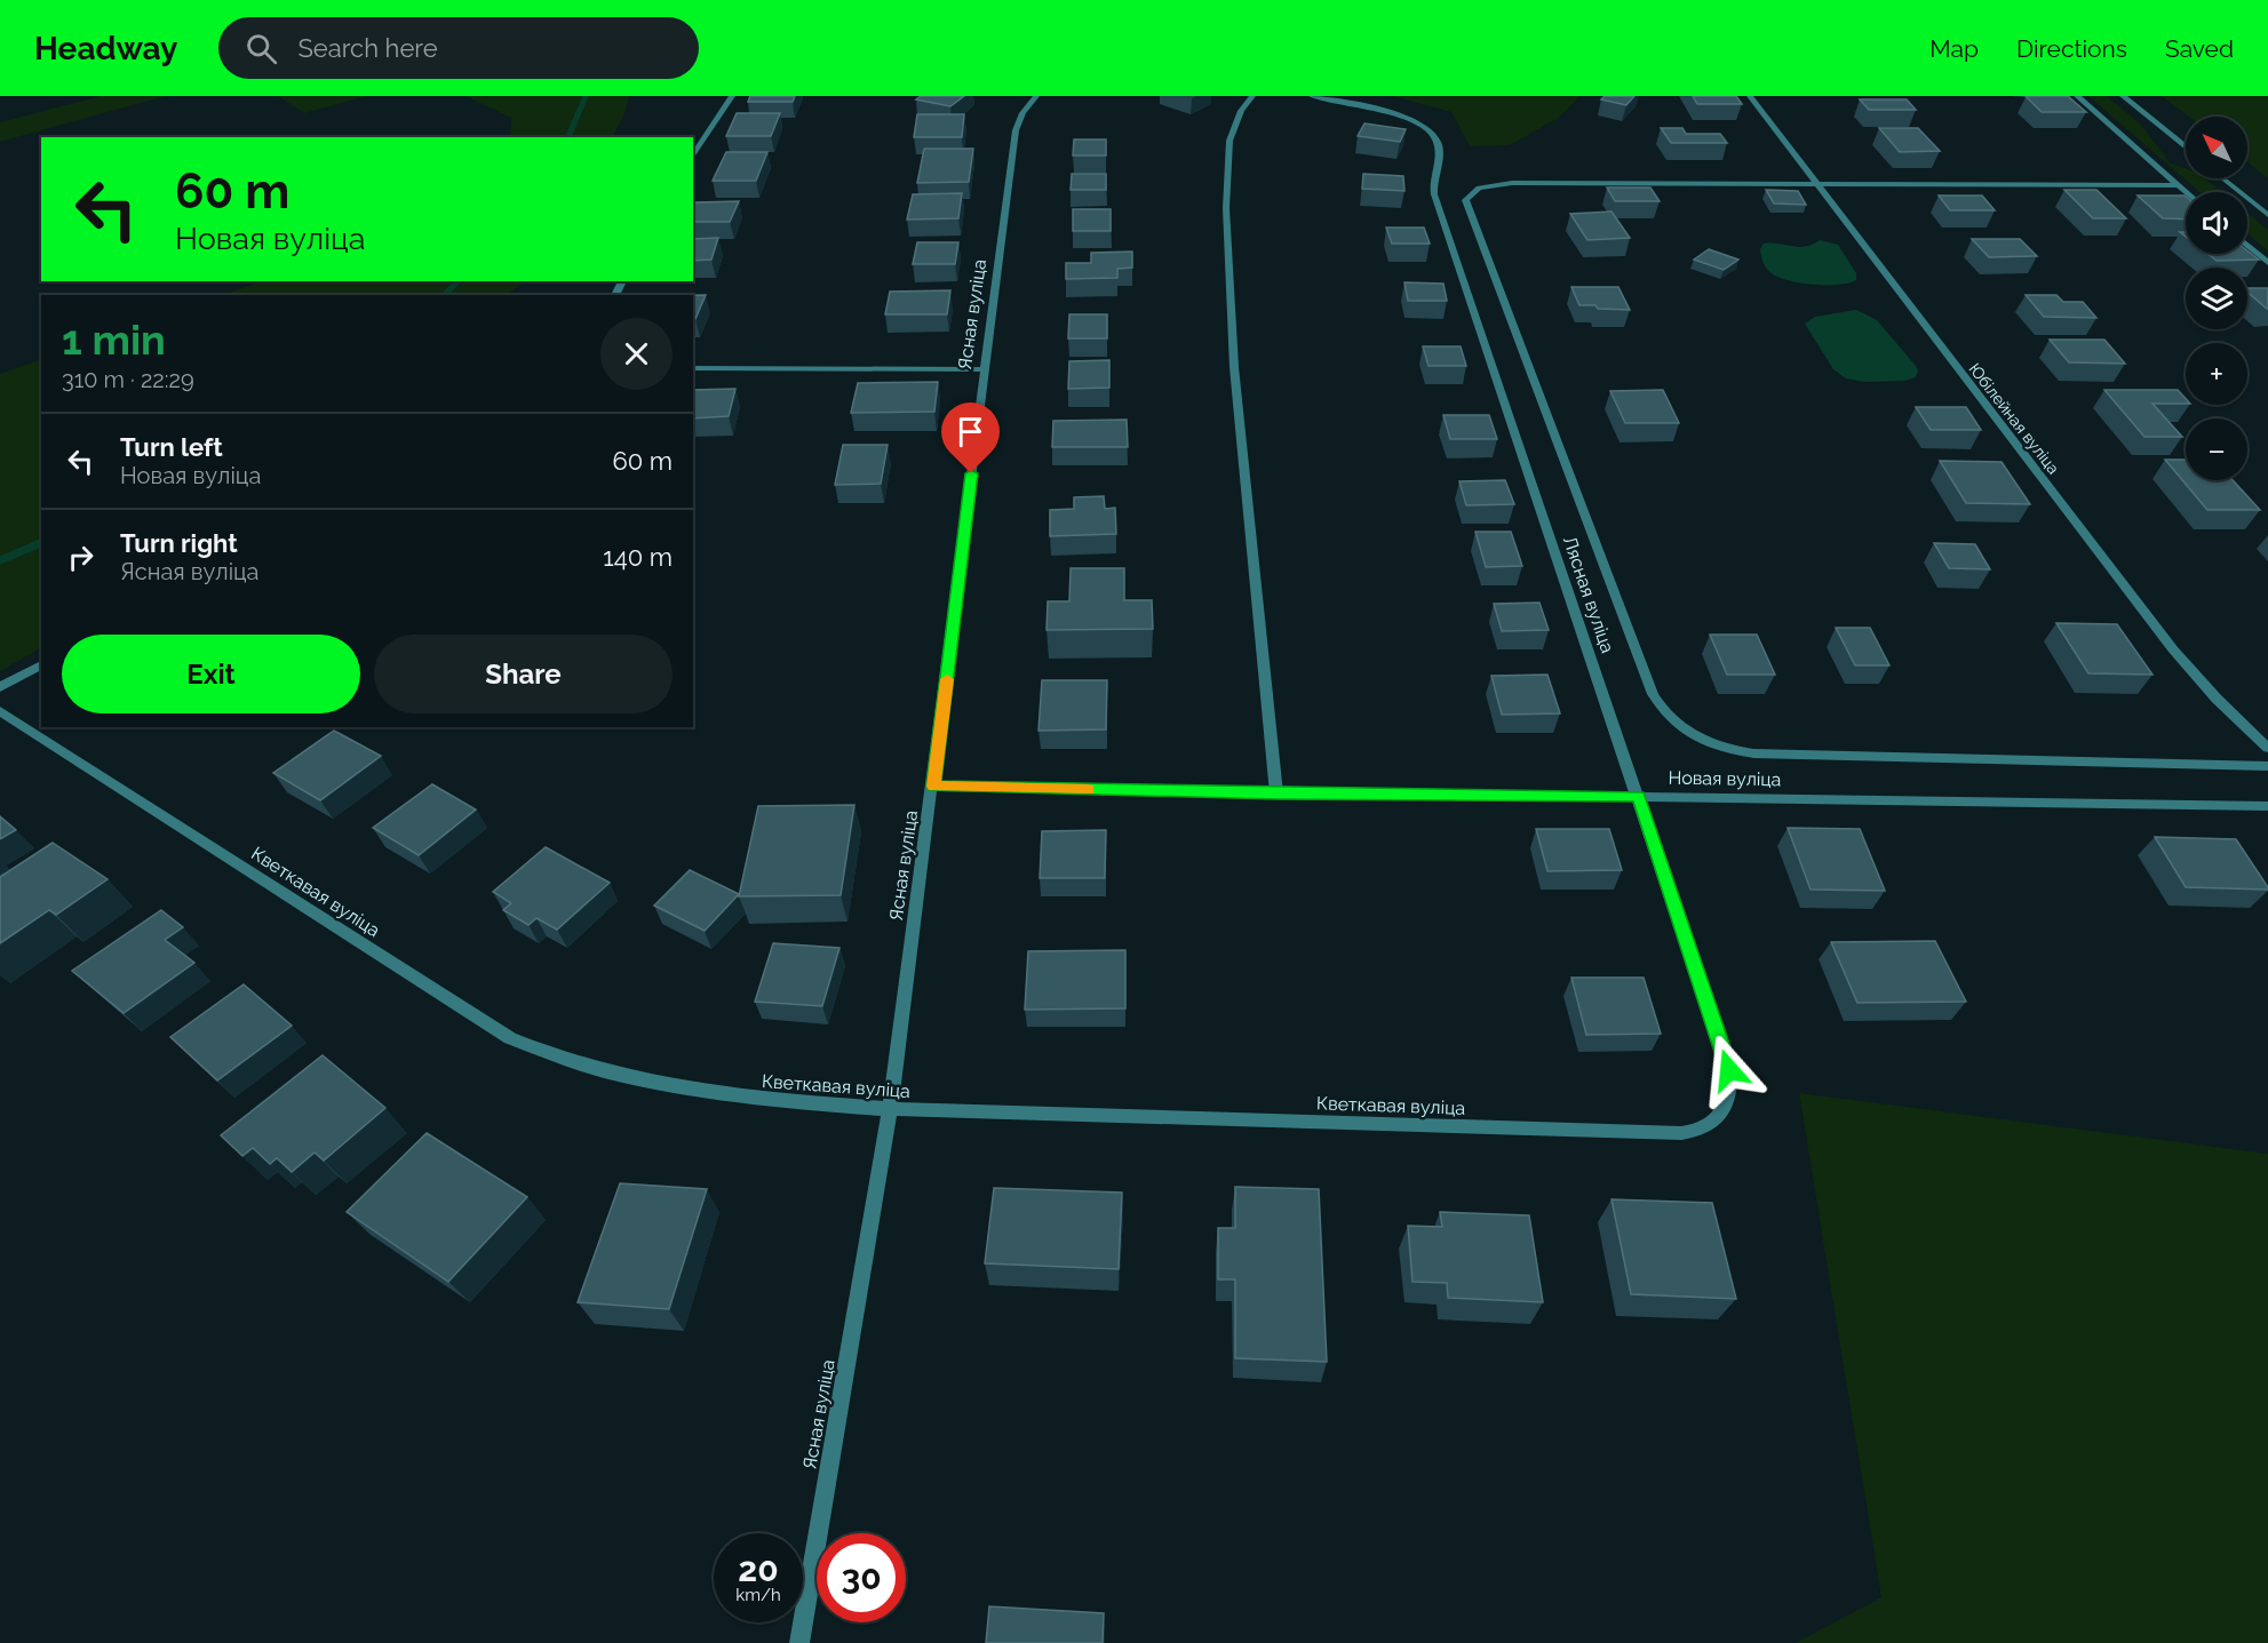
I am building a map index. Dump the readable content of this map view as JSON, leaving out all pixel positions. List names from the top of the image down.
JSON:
{
  "streets": {
    "street": [
      "Ясная вуліца",
      "Юбілейная вуліца",
      "Лясная вуліца",
      "Новая вуліца",
      "Кветкавая вуліца"
    ]
  },
  "crossings": [
    ["Ясная вуліца", "Новая вуліца"],
    ["Ясная вуліца", "Кветкавая вуліца"],
    ["Юбілейная вуліца", "Лясная вуліца"],
    ["Лясная вуліца", "Новая вуліца"],
    ["Лясная вуліца", "Кветкавая вуліца"]
  ],
  "north": "top left",
  "page": {
    "header": "Headway",
    "search": "Search here",
    "nav": ["Map", "Directions", "Saved"],
    "map_buttons": ["+", "−"],
    "turn": ["60 m", "Новая вуліца"],
    "heading": ["1 min", "310 m · 22:29"],
    "list": [
      {
        "name": "Turn left",
        "note": "Новая вуліца",
        "value": "60 m"
      },
      {
        "name": "Turn right",
        "note": "Ясная вуліца",
        "value": "140 m"
      }
    ],
    "buttons": ["Exit", "Share"],
    "speed": "20 km/h",
    "limit": "30"
  }
}
